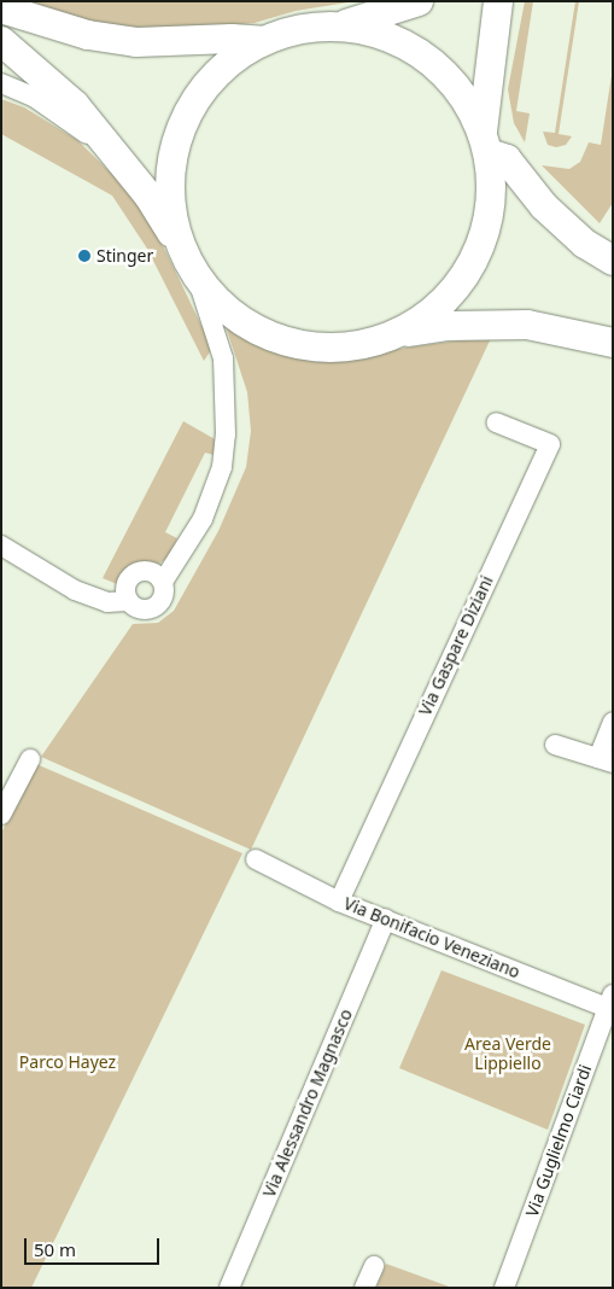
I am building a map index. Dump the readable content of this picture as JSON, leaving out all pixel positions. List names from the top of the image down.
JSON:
{
  "streets": {
    "street": [
      "Via Gaspare Diziani",
      "Via Bonifacio Veneziano",
      "Via Alessandro Magnasco",
      "Via Guglielmo Ciardi"
    ]
  },
  "crossings": [
    ["Via Gaspare Diziani", "Via Bonifacio Veneziano"],
    ["Via Bonifacio Veneziano", "Via Alessandro Magnasco"],
    ["Via Bonifacio Veneziano", "Via Guglielmo Ciardi"]
  ],
  "parks": ["Area Verde Lippiello", "Parco Hayez"],
  "places": ["Stinger"],
  "scale_bar": "50 m"
}
